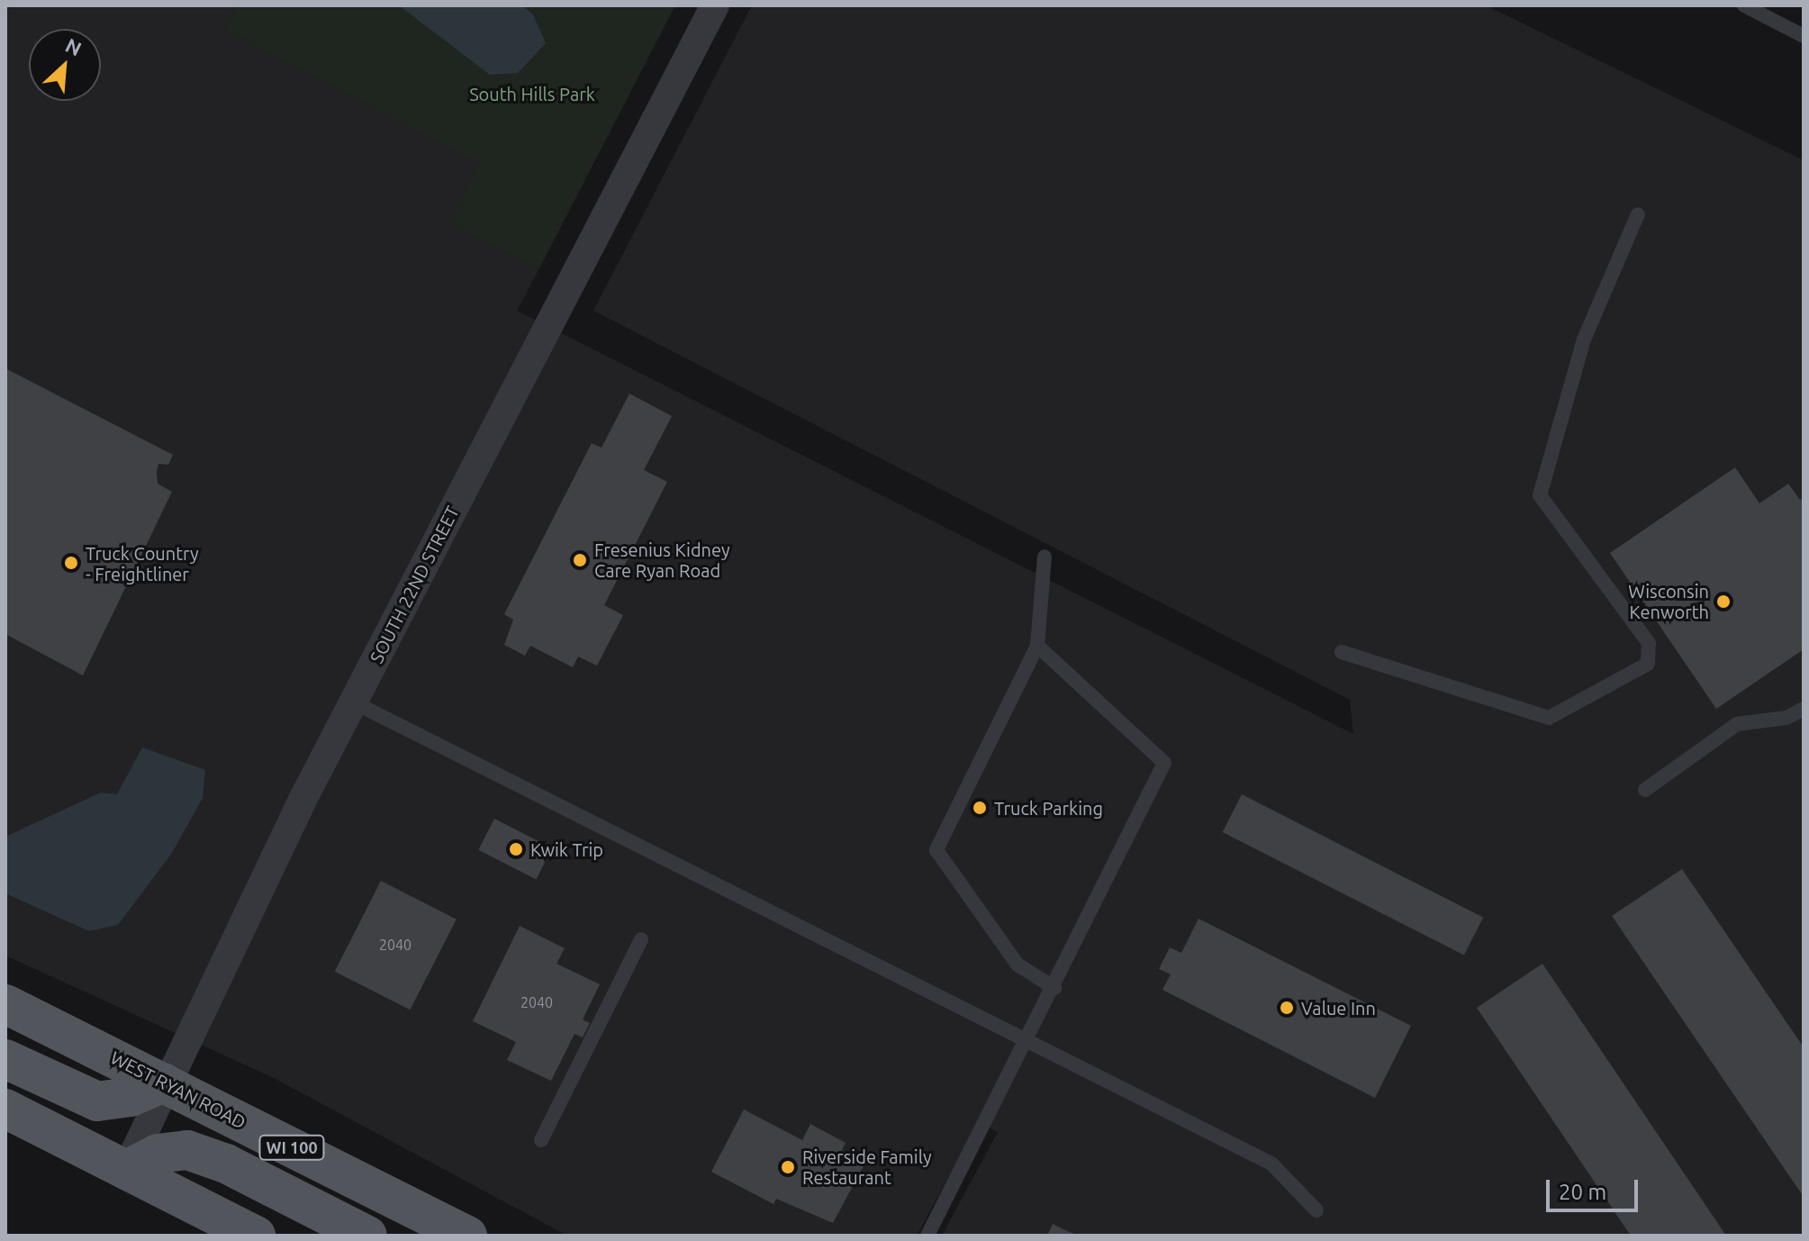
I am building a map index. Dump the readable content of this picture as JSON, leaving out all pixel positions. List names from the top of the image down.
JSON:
{
  "streets": {
    "main road": ["WEST RYAN ROAD", "WI 100"],
    "street": ["SOUTH 22ND STREET"]
  },
  "crossings": [
    ["SOUTH 22ND STREET", "WEST RYAN ROAD"]
  ],
  "parks": ["South Hills Park"],
  "places": [
    "Fresenius Kidney Care Ryan Road",
    "Truck Country - Freightliner",
    "Wisconsin Kenworth",
    "Truck Parking",
    "Kwik Trip",
    "Value Inn",
    "Riverside Family Restaurant"
  ],
  "house_numbers": ["2040", "2040"],
  "scale_bar": "20 m",
  "north": "top right"
}
